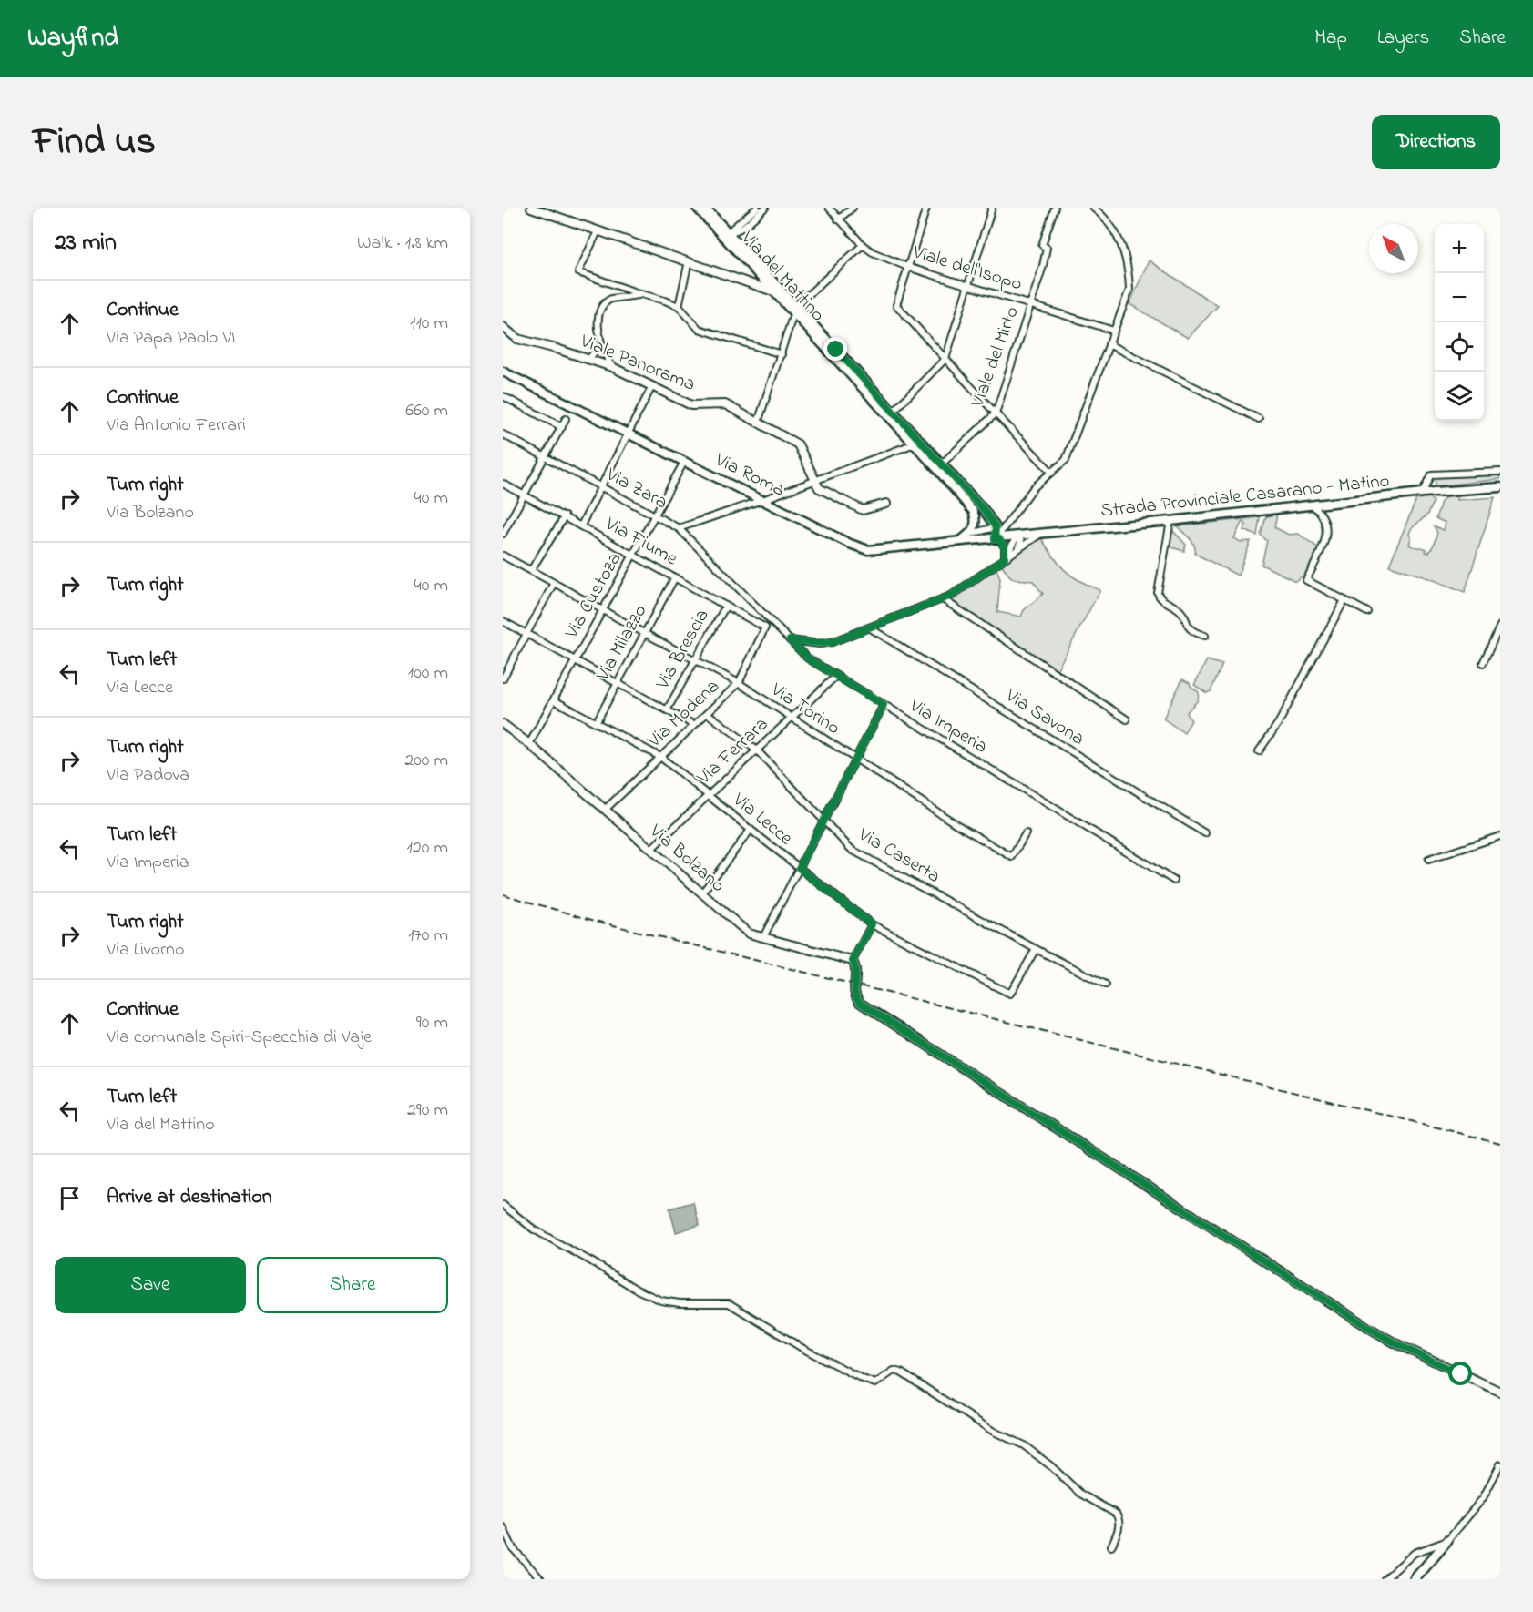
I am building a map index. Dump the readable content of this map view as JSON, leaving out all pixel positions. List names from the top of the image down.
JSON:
{
  "streets": {
    "main road": ["Via del Mattino", "Via Roma", "Strada Provinciale Casarano - Matino"],
    "street": [
      "Viale dell'Isopo",
      "Viale del Mirto",
      "Viale Panorama",
      "Via Zara",
      "Via Fiume",
      "Via Custoza",
      "Via Milazzo",
      "Via Brescia",
      "Via Torino",
      "Via Modena",
      "Via Savona",
      "Via Imperia",
      "Via Ferrara",
      "Via Lecce",
      "Via Caserta",
      "Via Bolzano"
    ]
  },
  "crossings": [
    ["Viale dell'Isopo", "Viale del Mirto"],
    ["Via del Mattino", "Viale del Mirto"],
    ["Via del Mattino", "Via Zara"],
    ["Viale Panorama", "Via Zara"],
    ["Via Roma", "Via Zara"],
    ["Via Roma", "Strada Provinciale Casarano - Matino"],
    ["Via Roma", "Via Custoza"],
    ["Via Zara", "Via Custoza"],
    ["Via Zara", "Via Imperia"],
    ["Via Fiume", "Via Custoza"],
    ["Via Fiume", "Via Milazzo"],
    ["Via Fiume", "Via Brescia"],
    ["Via Fiume", "Via Modena"],
    ["Via Custoza", "Via Torino"],
    ["Via Custoza", "Via Lecce"],
    ["Via Custoza", "Via Bolzano"],
    ["Via Milazzo", "Via Torino"],
    ["Via Milazzo", "Via Lecce"],
    ["Via Brescia", "Via Torino"],
    ["Via Torino", "Via Modena"],
    ["Via Torino", "Via Ferrara"],
    ["Via Modena", "Via Lecce"],
    ["Via Modena", "Via Caserta"],
    ["Via Modena", "Via Bolzano"],
    ["Via Imperia", "Via Ferrara"],
    ["Via Ferrara", "Via Lecce"],
    ["Via Ferrara", "Via Caserta"],
    ["Via Ferrara", "Via Bolzano"],
    ["Via Lecce", "Via Caserta"]
  ],
  "north": "top left",
  "page": {
    "header": "Wayfind",
    "nav": ["Map", "Layers", "Share"],
    "title": "Find us",
    "buttons": [
      "Directions",
      ["Save", "Share"]
    ],
    "heading": ["23 min", "Walk · 1.8 km"],
    "map_buttons": ["+", "−"],
    "list": [
      ["Continue", "Via Papa Paolo VI", "110 m"],
      ["Continue", "Via Antonio Ferrari", "660 m"],
      ["Turn right", "Via Bolzano", "40 m"],
      ["Turn right", "40 m"],
      ["Turn left", "Via Lecce", "100 m"],
      ["Turn right", "Via Padova", "200 m"],
      ["Turn left", "Via Imperia", "120 m"],
      ["Turn right", "Via Livorno", "170 m"],
      ["Continue", "Via comunale Spiri-Specchia di Vaje", "90 m"],
      ["Turn left", "Via del Mattino", "290 m"],
      "Arrive at destination"
    ]
  }
}
